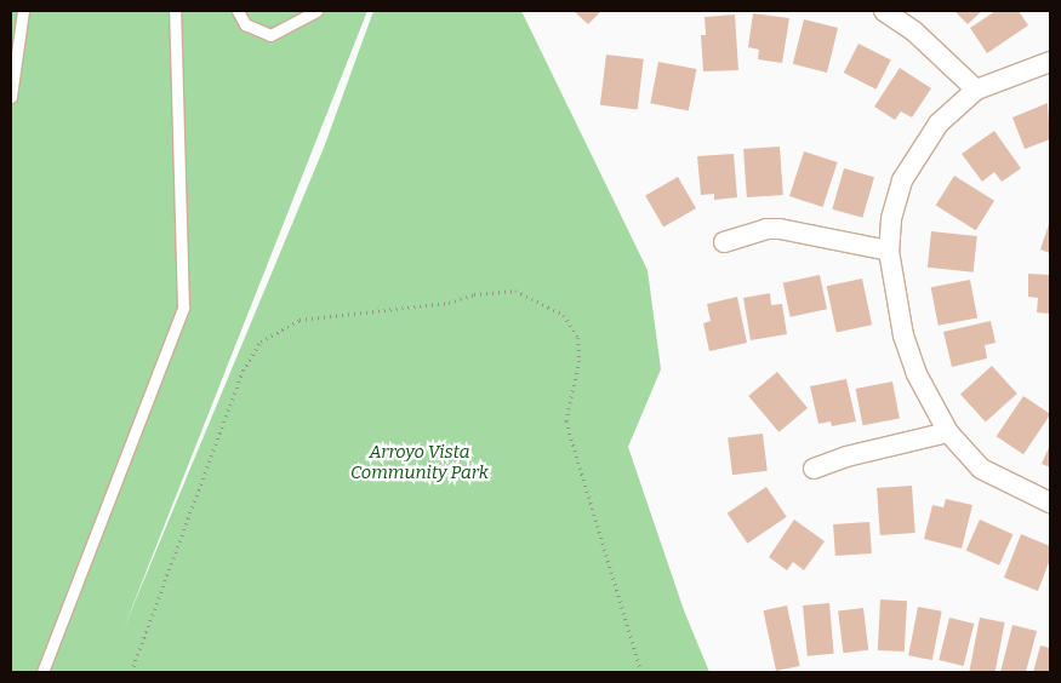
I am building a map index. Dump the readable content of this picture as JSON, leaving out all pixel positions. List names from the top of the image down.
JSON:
{
  "parks": ["Arroyo Vista Community Park"]
}
